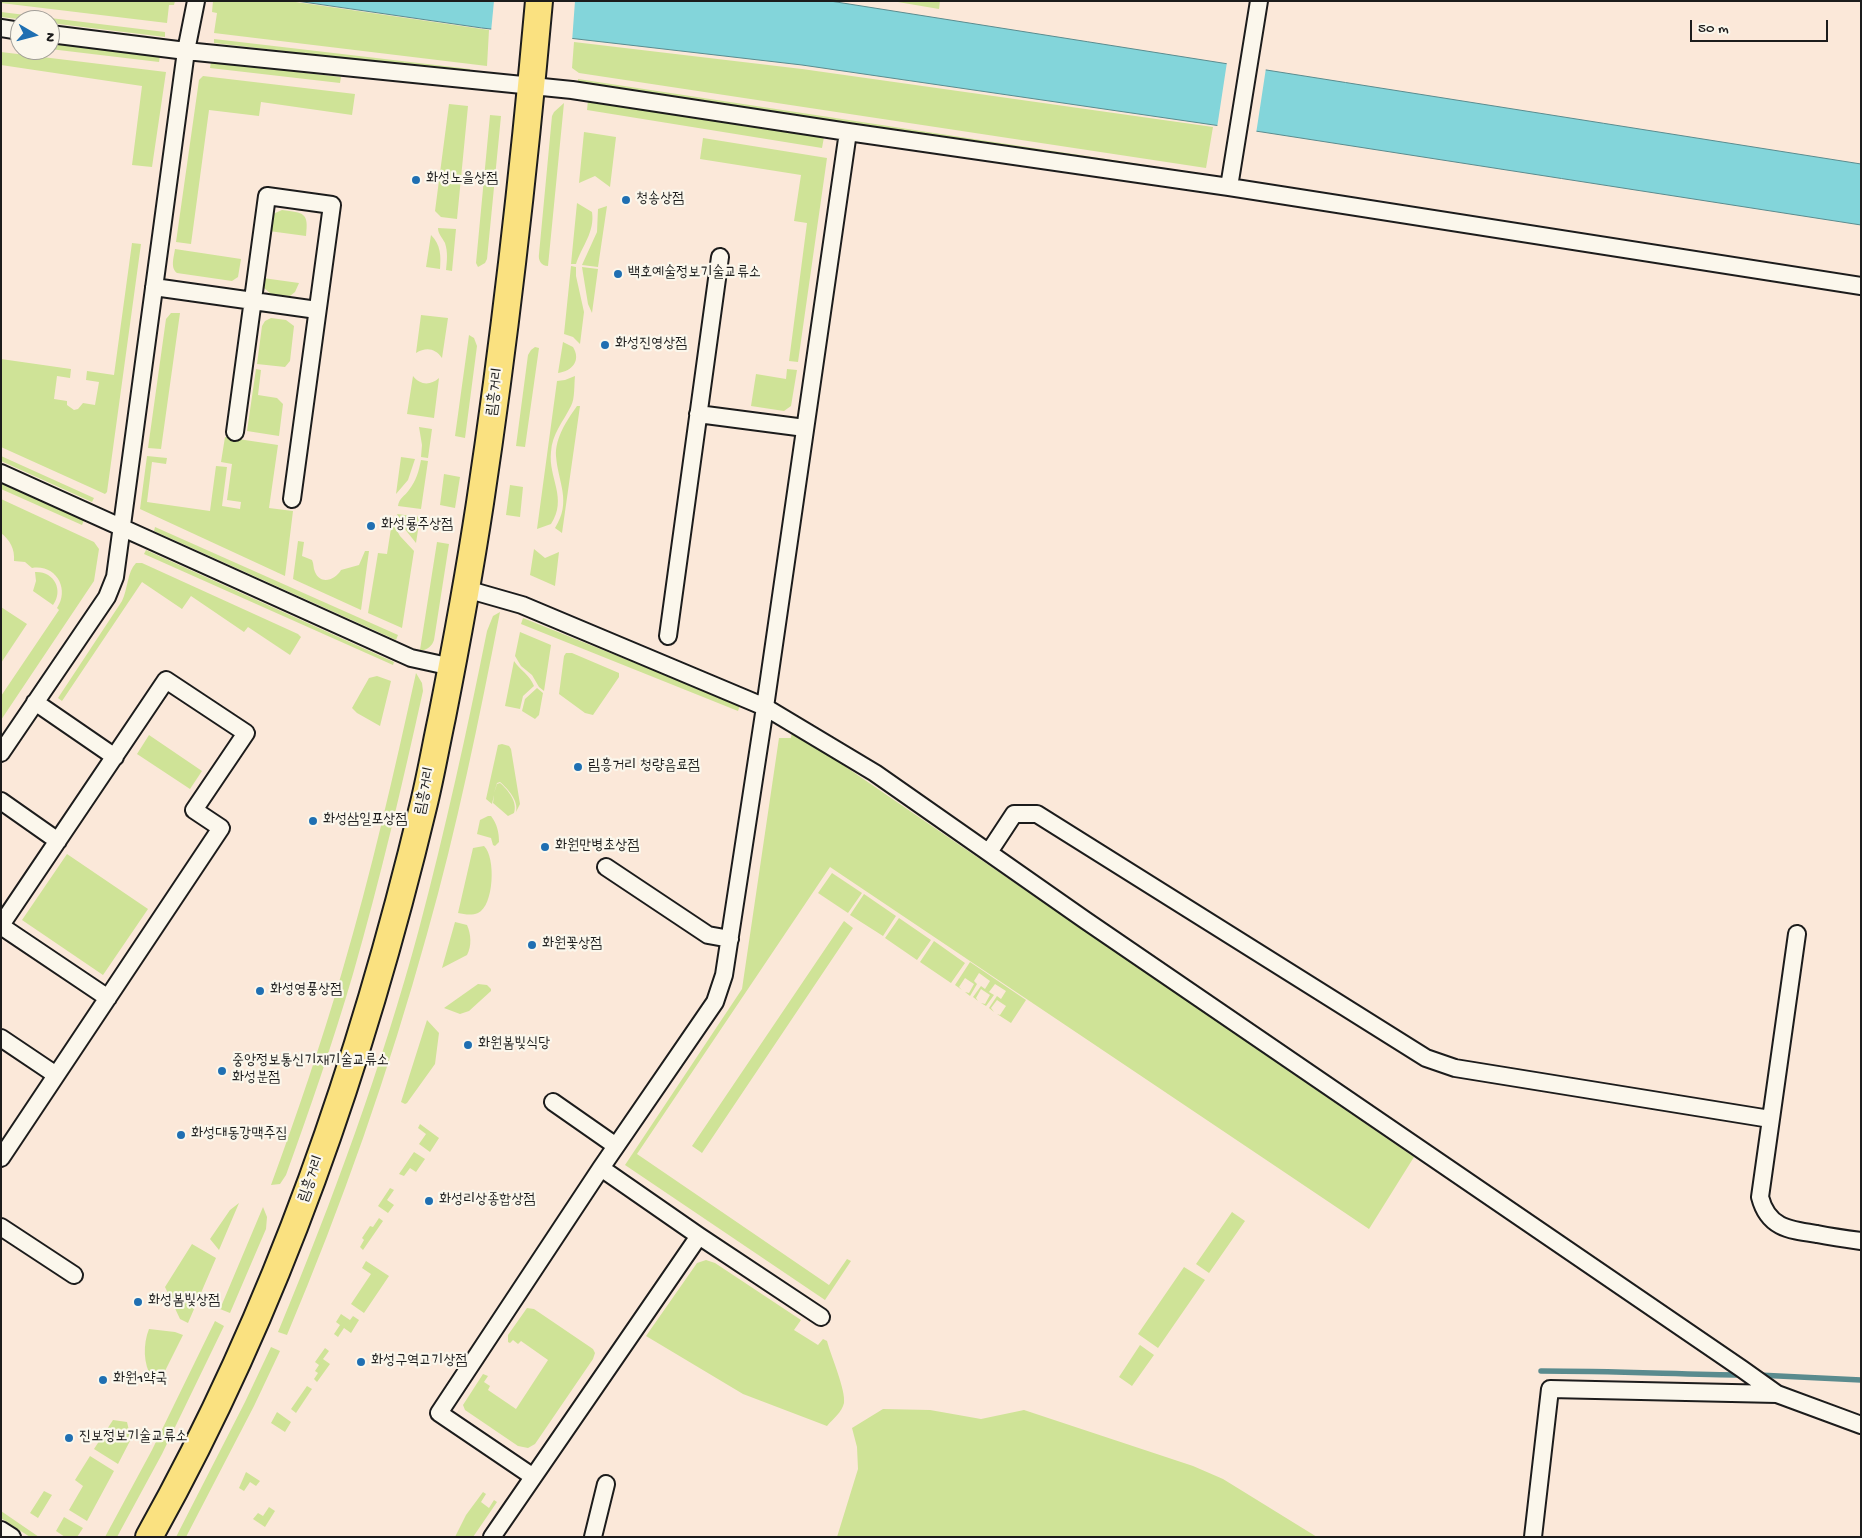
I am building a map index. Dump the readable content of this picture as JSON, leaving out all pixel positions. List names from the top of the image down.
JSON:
{
  "streets": {
    "main road": ["림흥거리"]
  },
  "places": [
    "화성노을상점",
    "청송상점",
    "백호예술정보기술교류소",
    "화성진영상점",
    "화성룡주상점",
    "림흥거리 청량음료점",
    "화성삼일포상점",
    "화원만병초상점",
    "화원꽃상점",
    "화성영풍상점",
    "화원봄빛식당",
    "중앙정보통신기재기술교류소 화성분점",
    "화성대동강맥주집",
    "화성리상종합상점",
    "화성봄빛상점",
    "화성구역고기상점",
    "화원1약국",
    "진보정보기술교류소"
  ],
  "scale_bar": "50 m",
  "north": "right"
}
